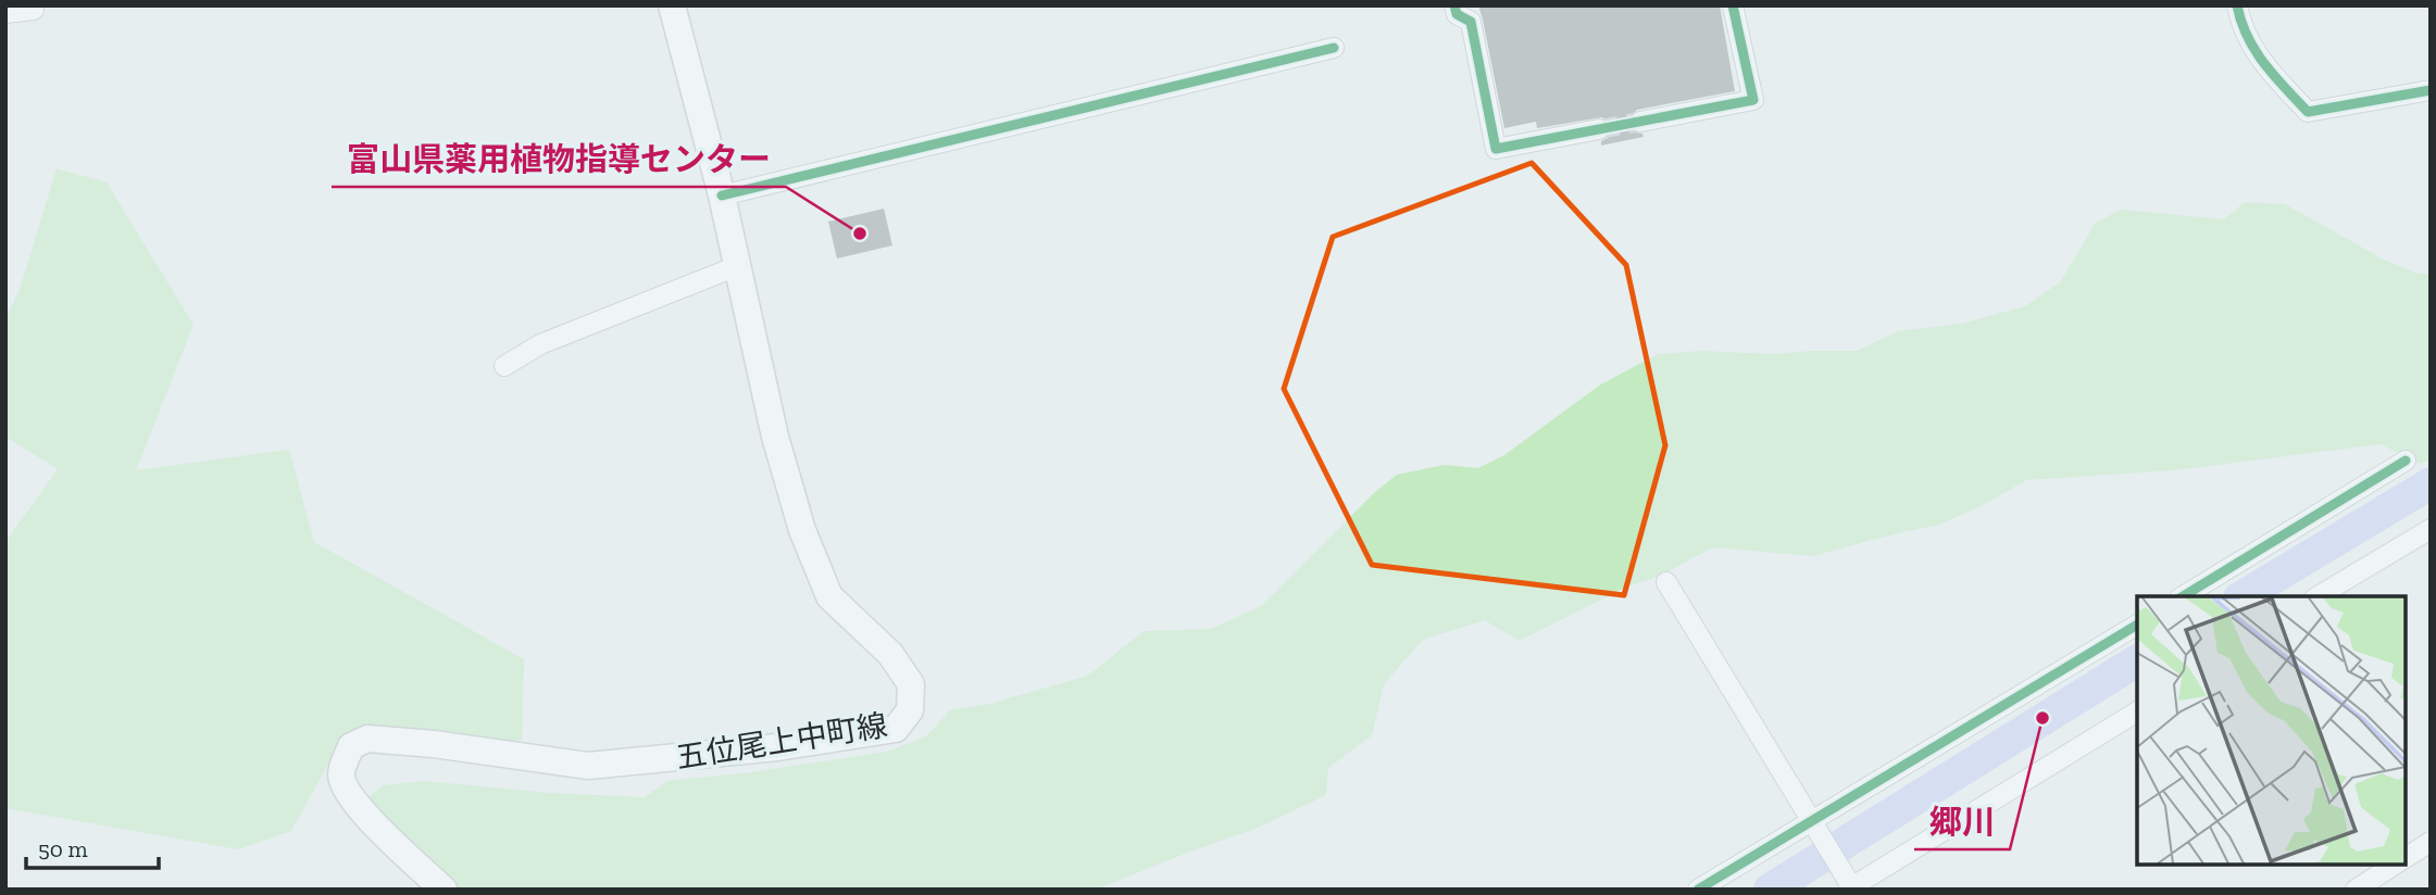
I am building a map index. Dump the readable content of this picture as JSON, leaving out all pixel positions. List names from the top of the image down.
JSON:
{
  "streets": {
    "main road": ["五位尾上中町線"]
  },
  "places": ["富山県薬用植物指導センター", "郷川"],
  "scale_bar": "50 m"
}
